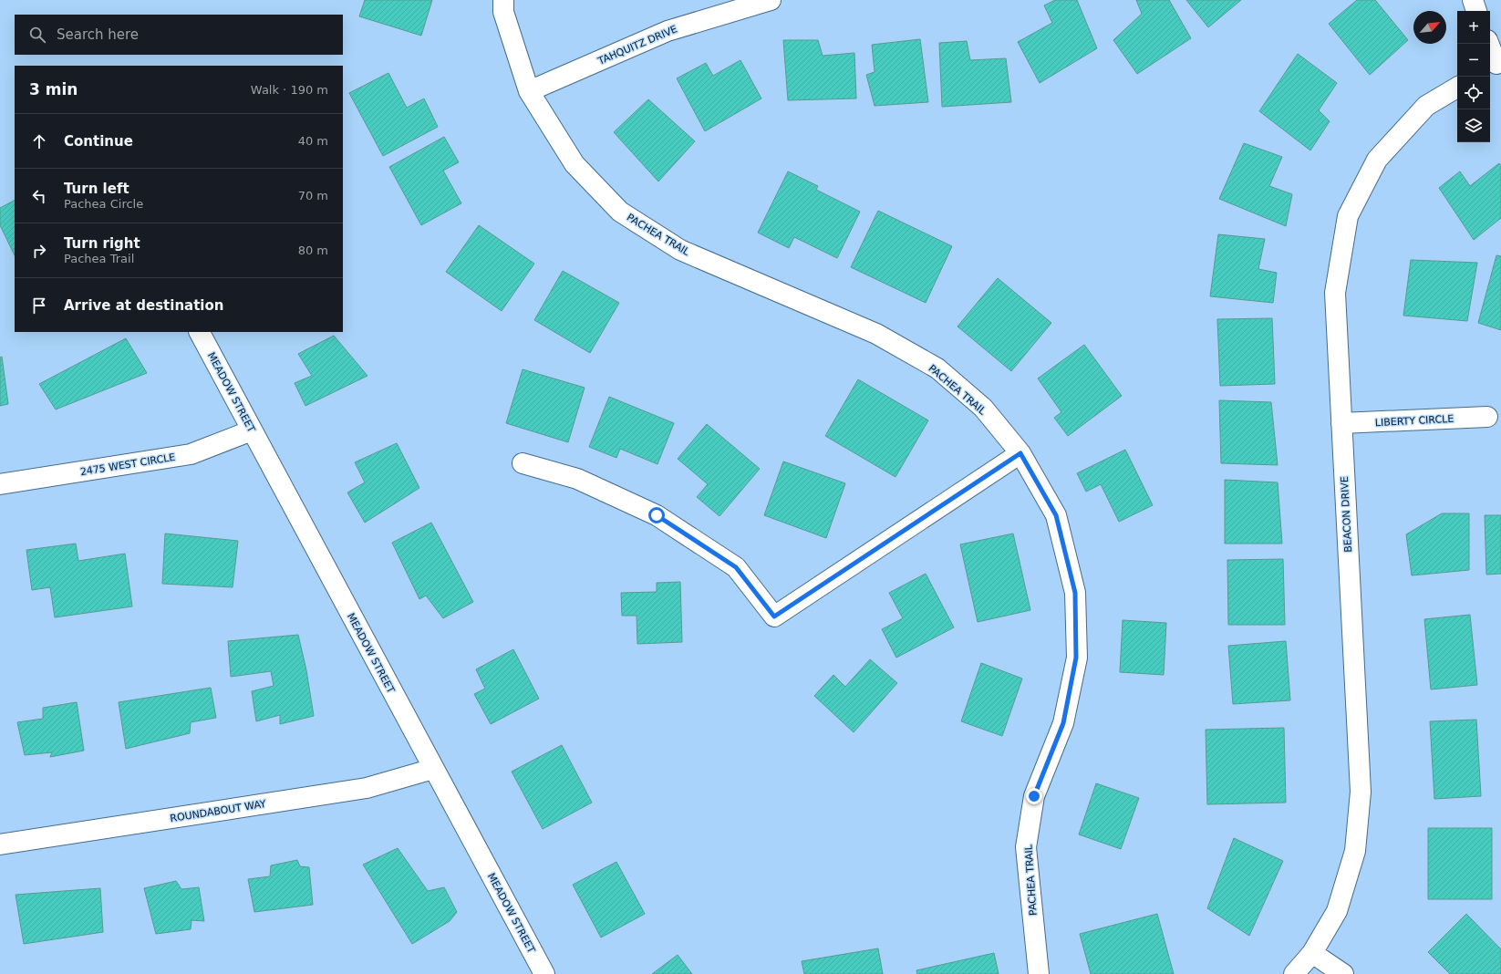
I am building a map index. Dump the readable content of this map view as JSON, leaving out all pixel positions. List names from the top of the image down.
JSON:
{
  "streets": {
    "street": [
      "TAHQUITZ DRIVE",
      "PACHEA TRAIL",
      "MEADOW STREET",
      "LIBERTY CIRCLE",
      "2475 WEST CIRCLE",
      "BEACON DRIVE",
      "ROUNDABOUT WAY"
    ]
  },
  "crossings": [
    ["TAHQUITZ DRIVE", "PACHEA TRAIL"],
    ["MEADOW STREET", "2475 WEST CIRCLE"],
    ["MEADOW STREET", "ROUNDABOUT WAY"],
    ["LIBERTY CIRCLE", "BEACON DRIVE"]
  ],
  "north": "top right",
  "page": {
    "map_buttons": ["+", "−"],
    "search": "Search here",
    "heading": ["3 min", "Walk · 190 m"],
    "list": [
      ["Continue", "40 m"],
      ["Turn left", "Pachea Circle", "70 m"],
      ["Turn right", "Pachea Trail", "80 m"],
      "Arrive at destination"
    ]
  }
}
